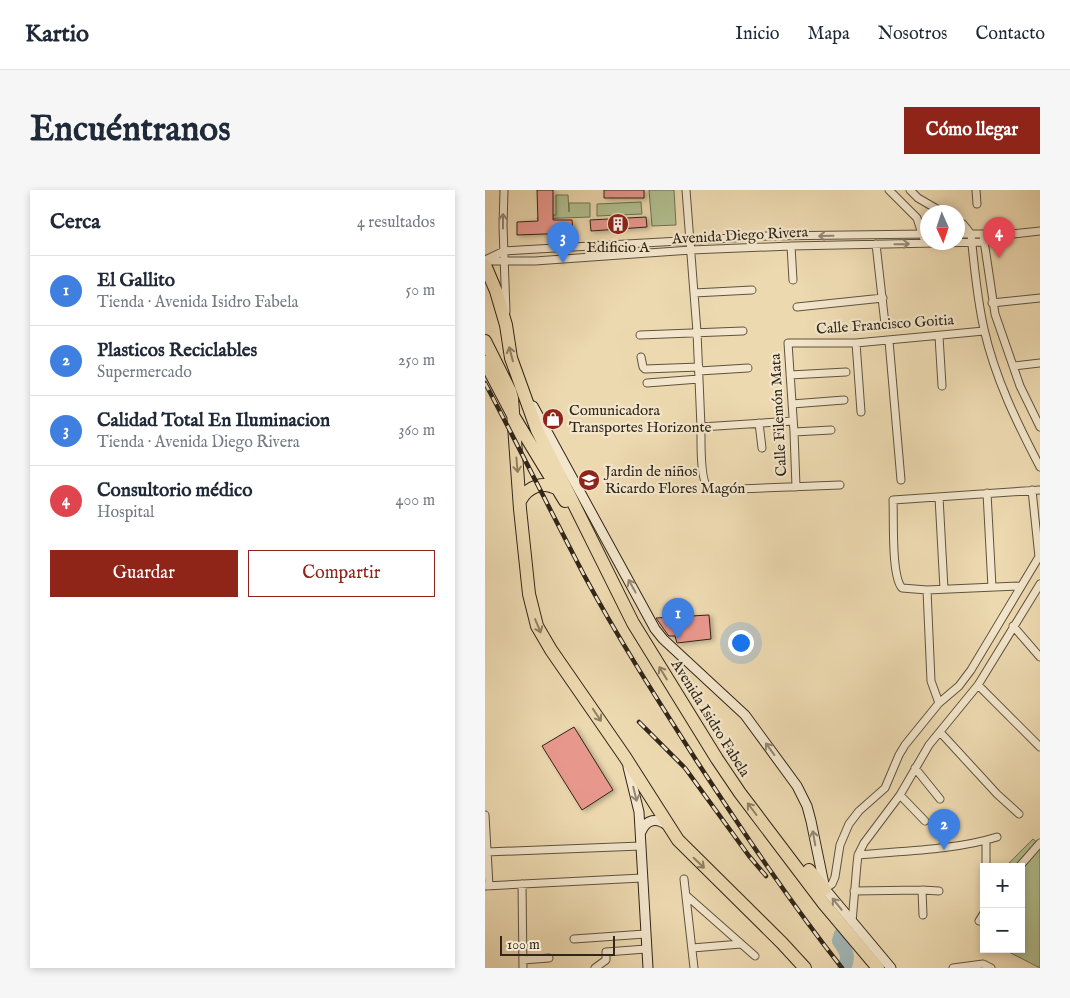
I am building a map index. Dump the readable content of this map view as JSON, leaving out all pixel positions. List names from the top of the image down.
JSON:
{
  "streets": {
    "highway": ["Avenida Isidro Fabela"],
    "street": ["Avenida Diego Rivera", "Calle Francisco Goitia", "Calle Filemón Mata"]
  },
  "crossings": [
    ["Calle Francisco Goitia", "Calle Filemón Mata"]
  ],
  "places": {
    "building": ["Edificio A"],
    "shop": ["Comunicadora Transportes Horizonte"],
    "school or university": ["Jardin de niños Ricardo Flores Magón"]
  },
  "scale_bar": "100 m",
  "north": "bottom",
  "page": {
    "header": "Kartio",
    "nav": [
      "Inicio",
      "Mapa",
      "Nosotros",
      "Contacto"
    ],
    "buttons": [
      "Cómo llegar",
      ["Guardar", "Compartir"]
    ],
    "title": "Encuéntranos",
    "heading": ["Cerca", "4 resultados"],
    "pins": [
      "4",
      "3",
      "1",
      "2"
    ],
    "list": [
      {
        "mark": "1",
        "name": "El Gallito",
        "note": "Tienda · Avenida Isidro Fabela",
        "value": "50 m"
      },
      {
        "mark": "2",
        "name": "Plasticos Reciclables",
        "note": "Supermercado",
        "value": "250 m"
      },
      {
        "mark": "3",
        "name": "Calidad Total En Iluminacion",
        "note": "Tienda · Avenida Diego Rivera",
        "value": "360 m"
      },
      {
        "mark": "4",
        "name": "Consultorio médico",
        "note": "Hospital",
        "value": "400 m"
      }
    ],
    "map_buttons": ["+", "−"],
    "scale": "100 m"
  }
}
